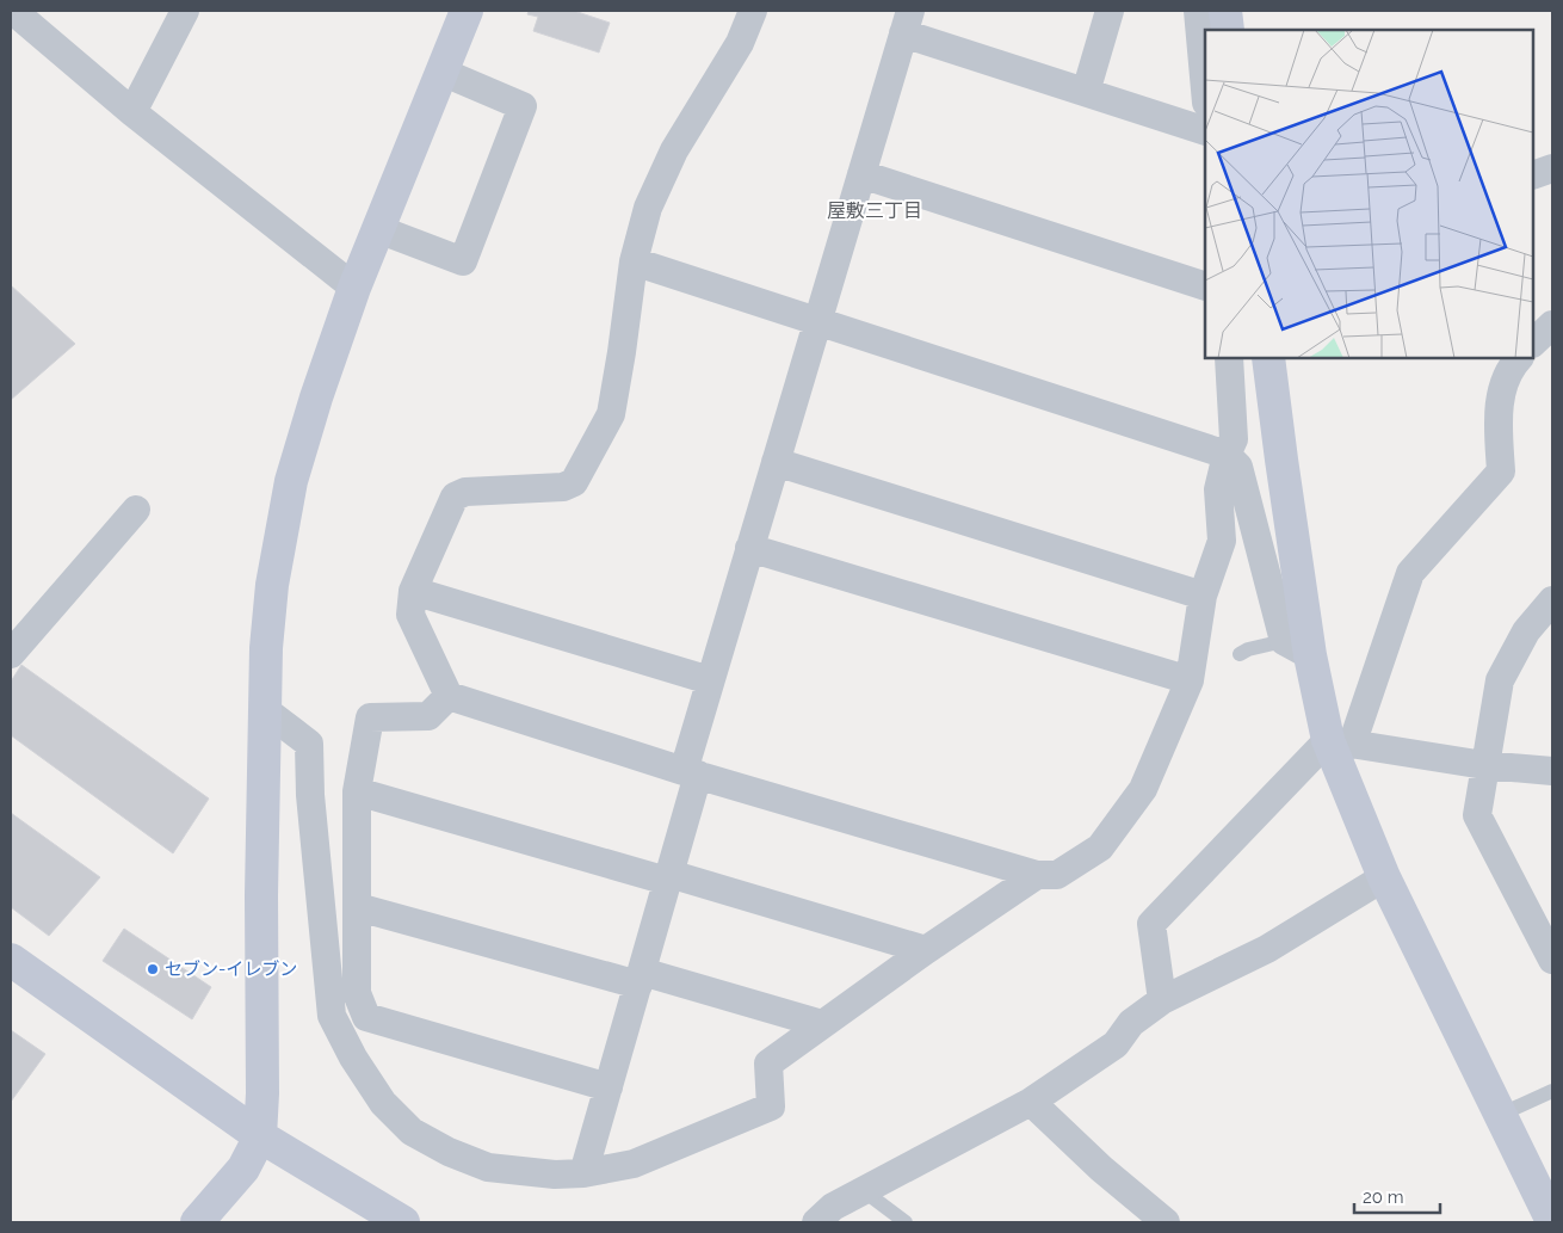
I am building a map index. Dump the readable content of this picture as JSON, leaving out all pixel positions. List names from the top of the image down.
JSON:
{
  "districts": ["屋敷三丁目"],
  "places": ["セブン-イレブン"],
  "scale_bar": "20 m"
}
